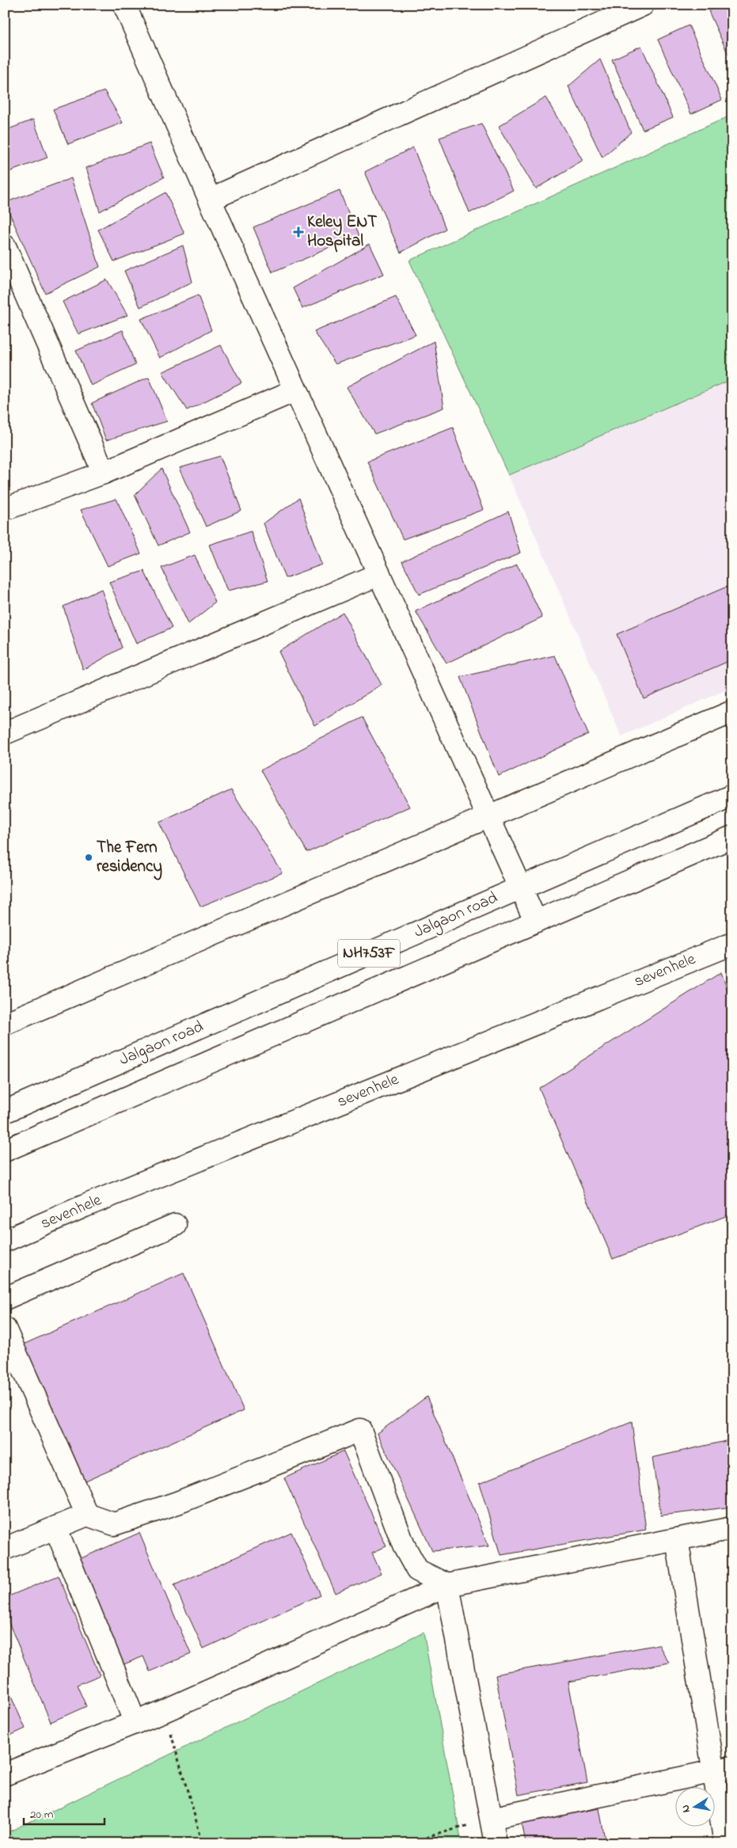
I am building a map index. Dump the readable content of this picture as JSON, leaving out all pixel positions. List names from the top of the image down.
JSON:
{
  "streets": {
    "main road": ["Jalgaon road", "NH753F", "sevenhele"]
  },
  "places": {
    "health": ["Keley ENT Hospital"],
    "other": ["The Fern residency"]
  },
  "scale_bar": "20 m",
  "north": "left"
}
